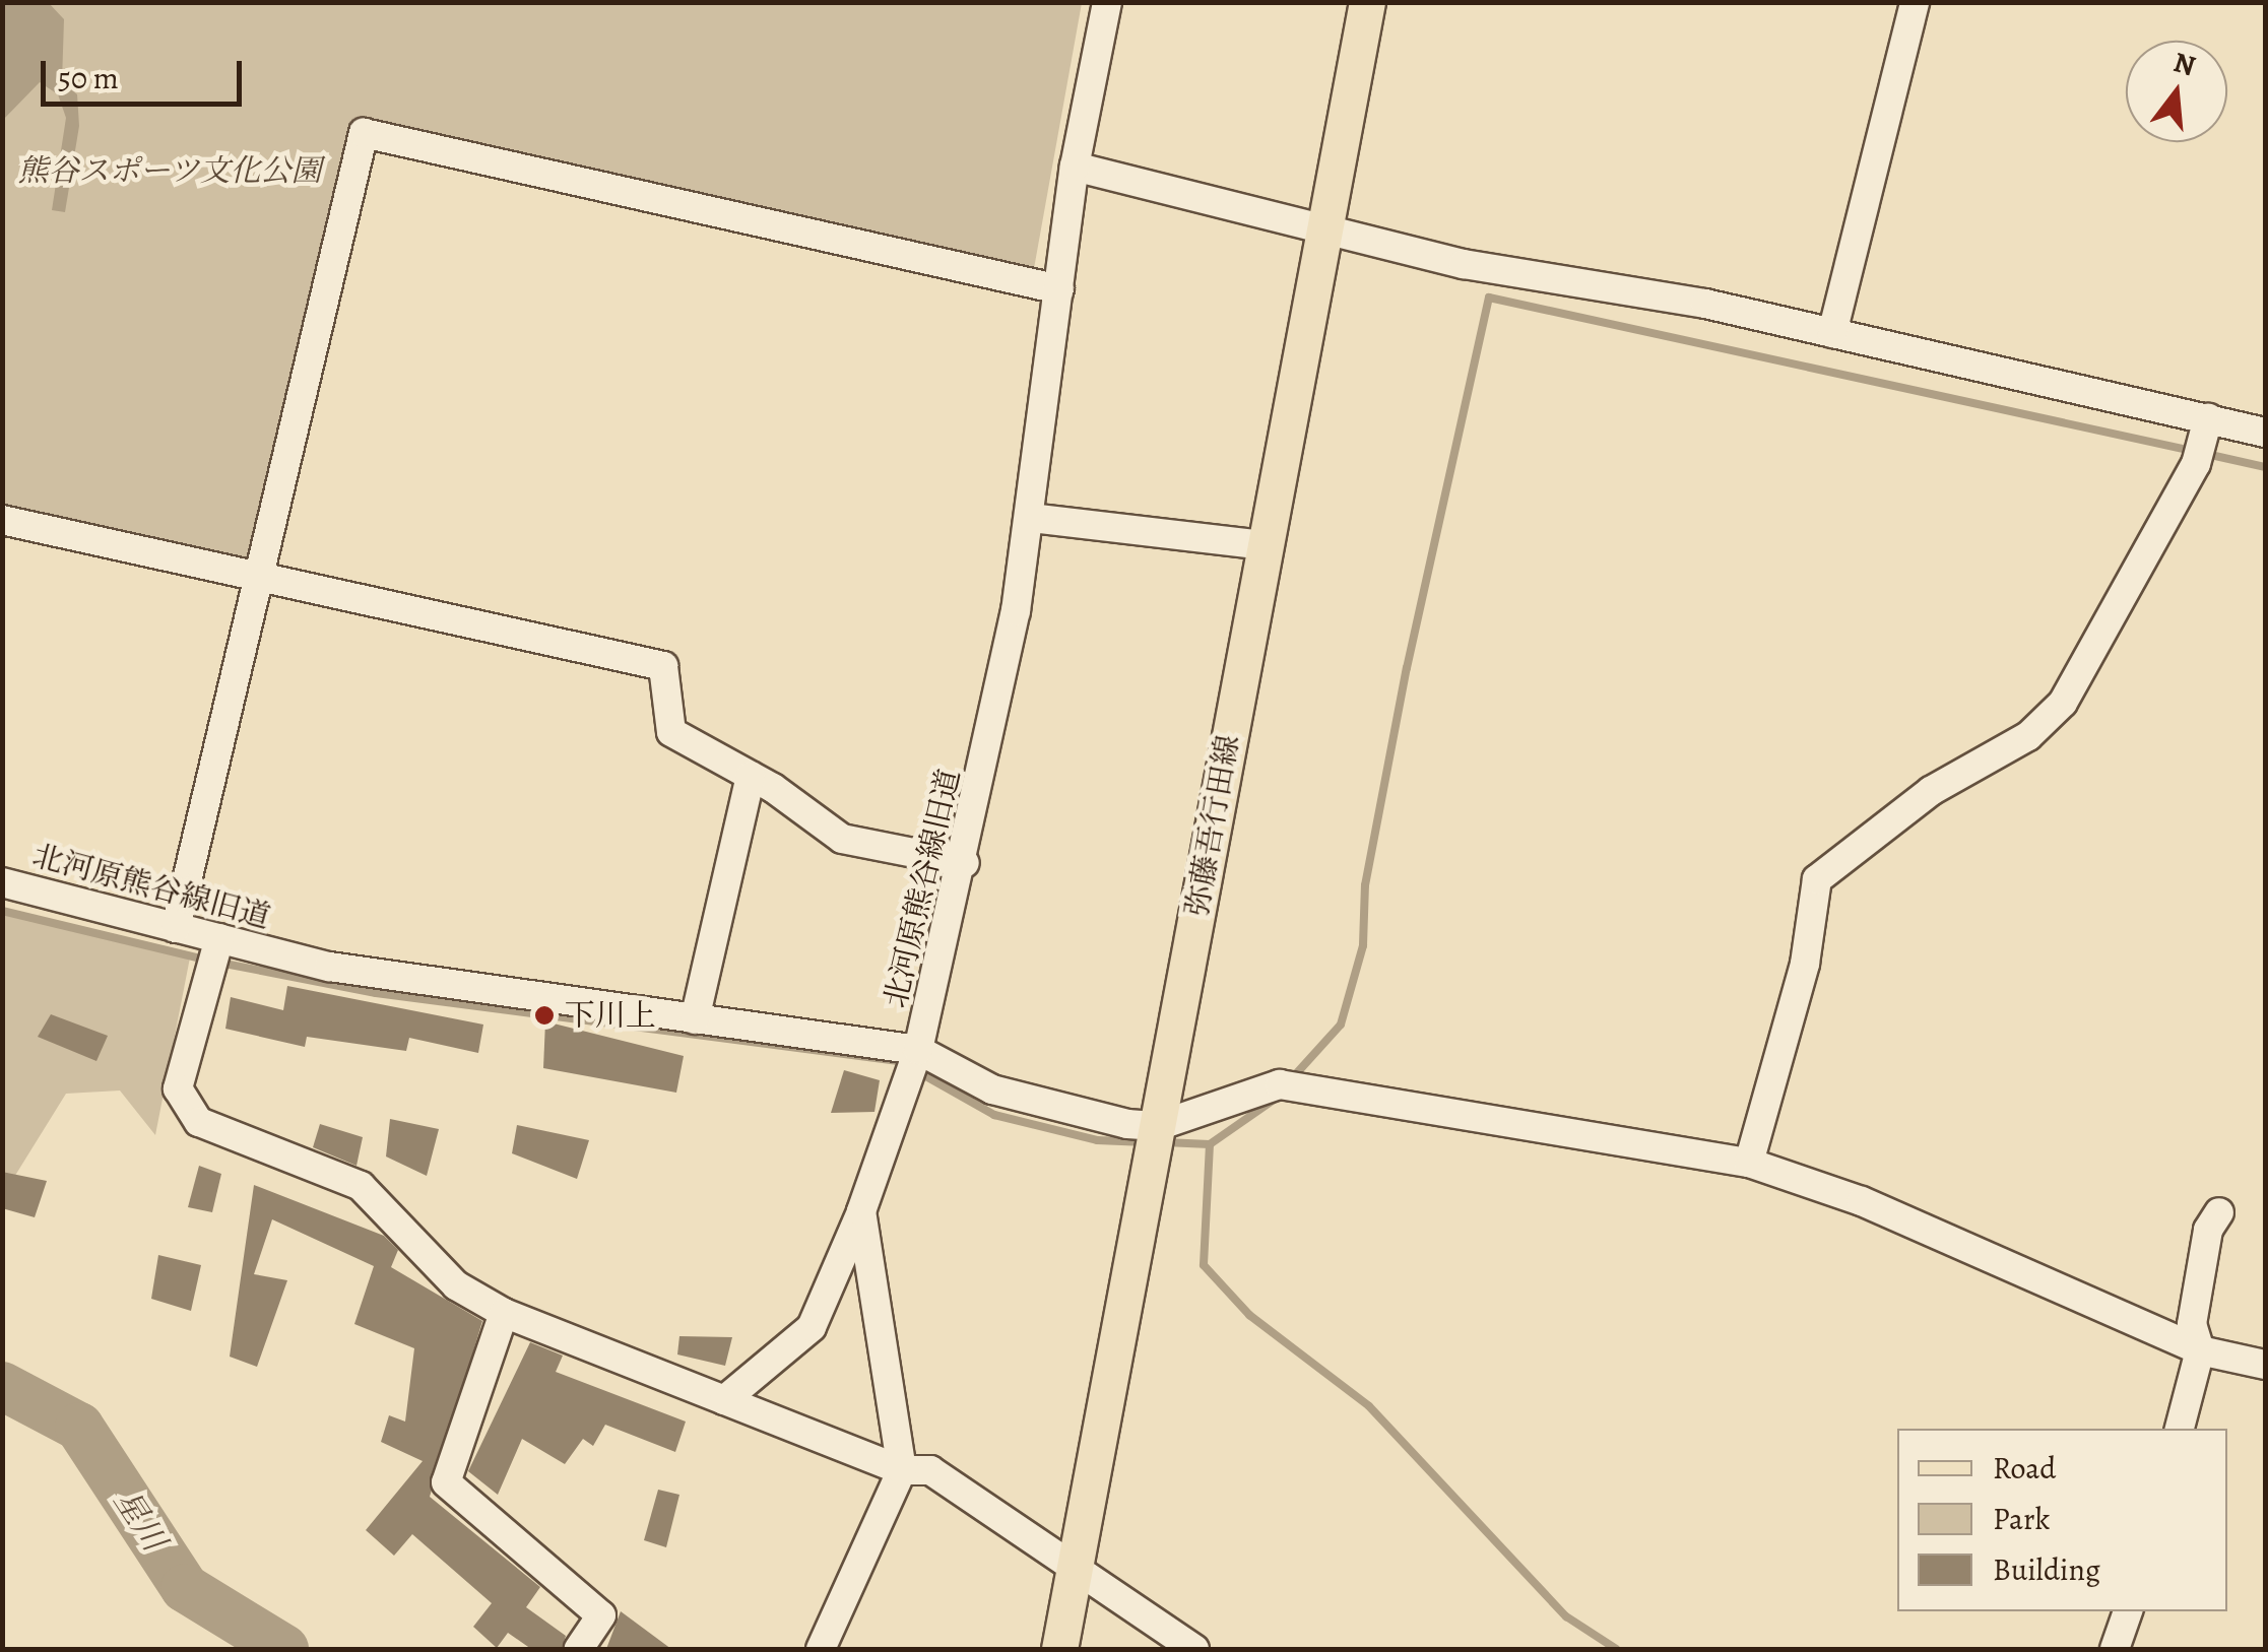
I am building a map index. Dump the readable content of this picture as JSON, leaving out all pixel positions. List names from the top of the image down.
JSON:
{
  "streets": {
    "main road": ["弥藤吾行田線"],
    "street": ["北河原熊谷線旧道"]
  },
  "water": ["星川"],
  "parks": ["熊谷スポーツ文化公園"],
  "places": ["下川上"],
  "legend": ["Road", "Park", "Building"],
  "scale_bar": "50 m",
  "north": "top"
}
